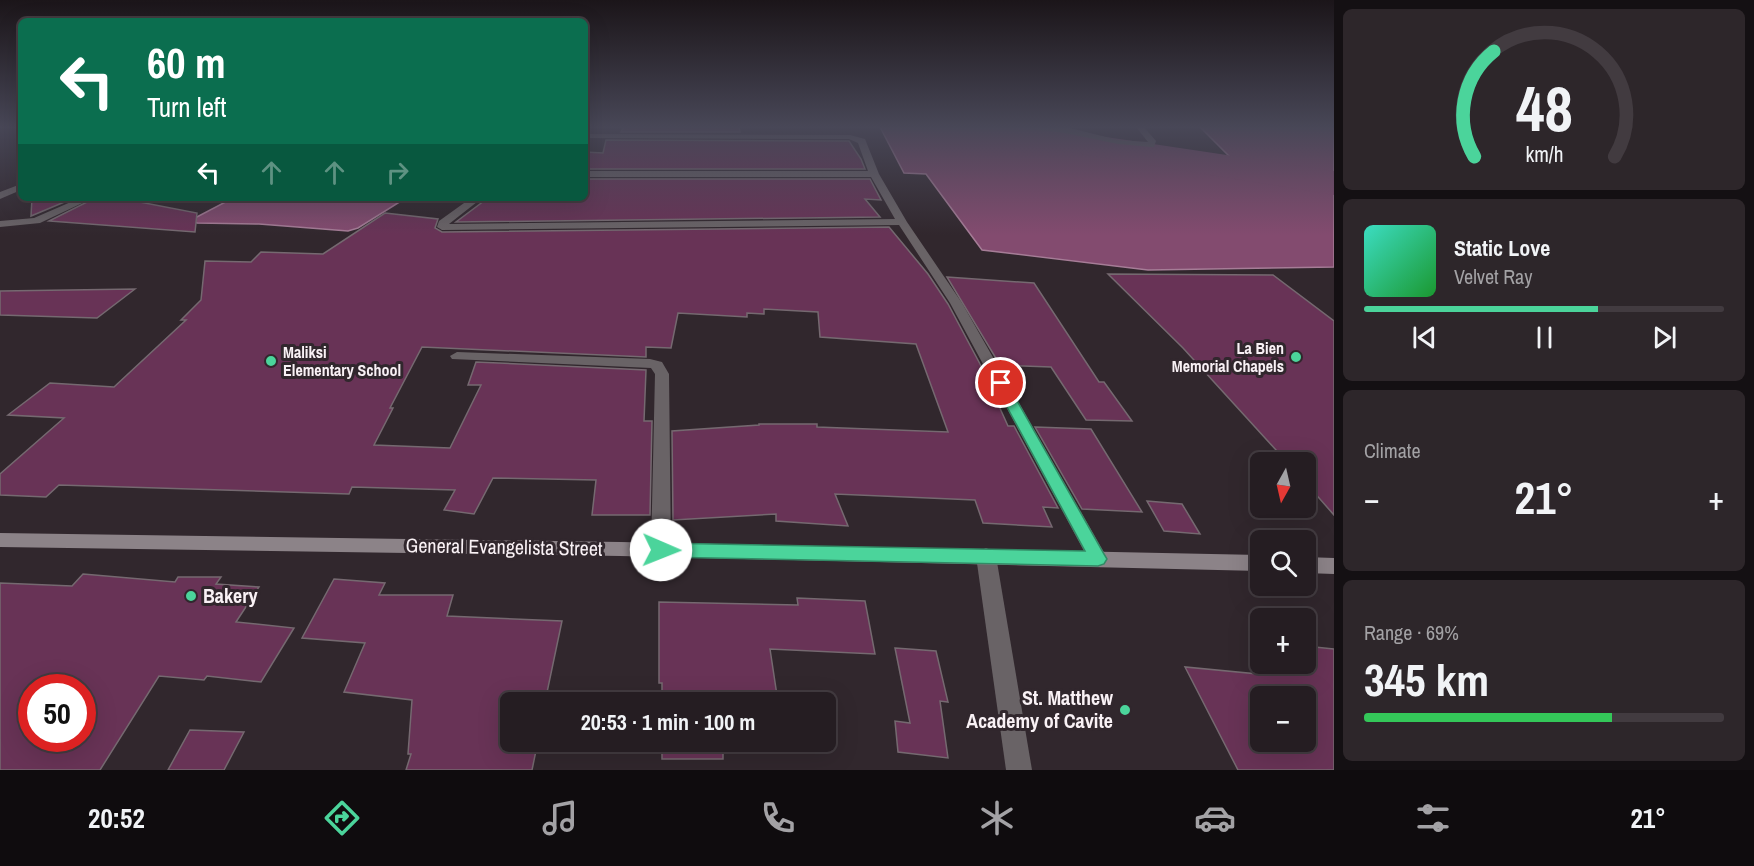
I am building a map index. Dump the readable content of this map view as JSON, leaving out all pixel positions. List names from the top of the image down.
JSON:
{
  "streets": {
    "main road": ["General Evangelista Street"]
  },
  "places": [
    "La Bien Memorial Chapels",
    "Maliksi Elementary School",
    "Bakery",
    "St. Matthew Academy of Cavite"
  ],
  "north": "bottom",
  "page": {
    "turn": ["60 m", "Turn left"],
    "song": ["Static Love", "Velvet Ray"],
    "tile": [
      "Climate",
      ["Range · 69%", "345 km"]
    ],
    "map_buttons": ["+", "−"],
    "heat": ["−", "21°", "+"],
    "limit": "50",
    "trip": "20:53 · 1 min · 100 m",
    "tabs": ["20:52", "21°"],
    "gauge": ["48", "km/h"]
  }
}
